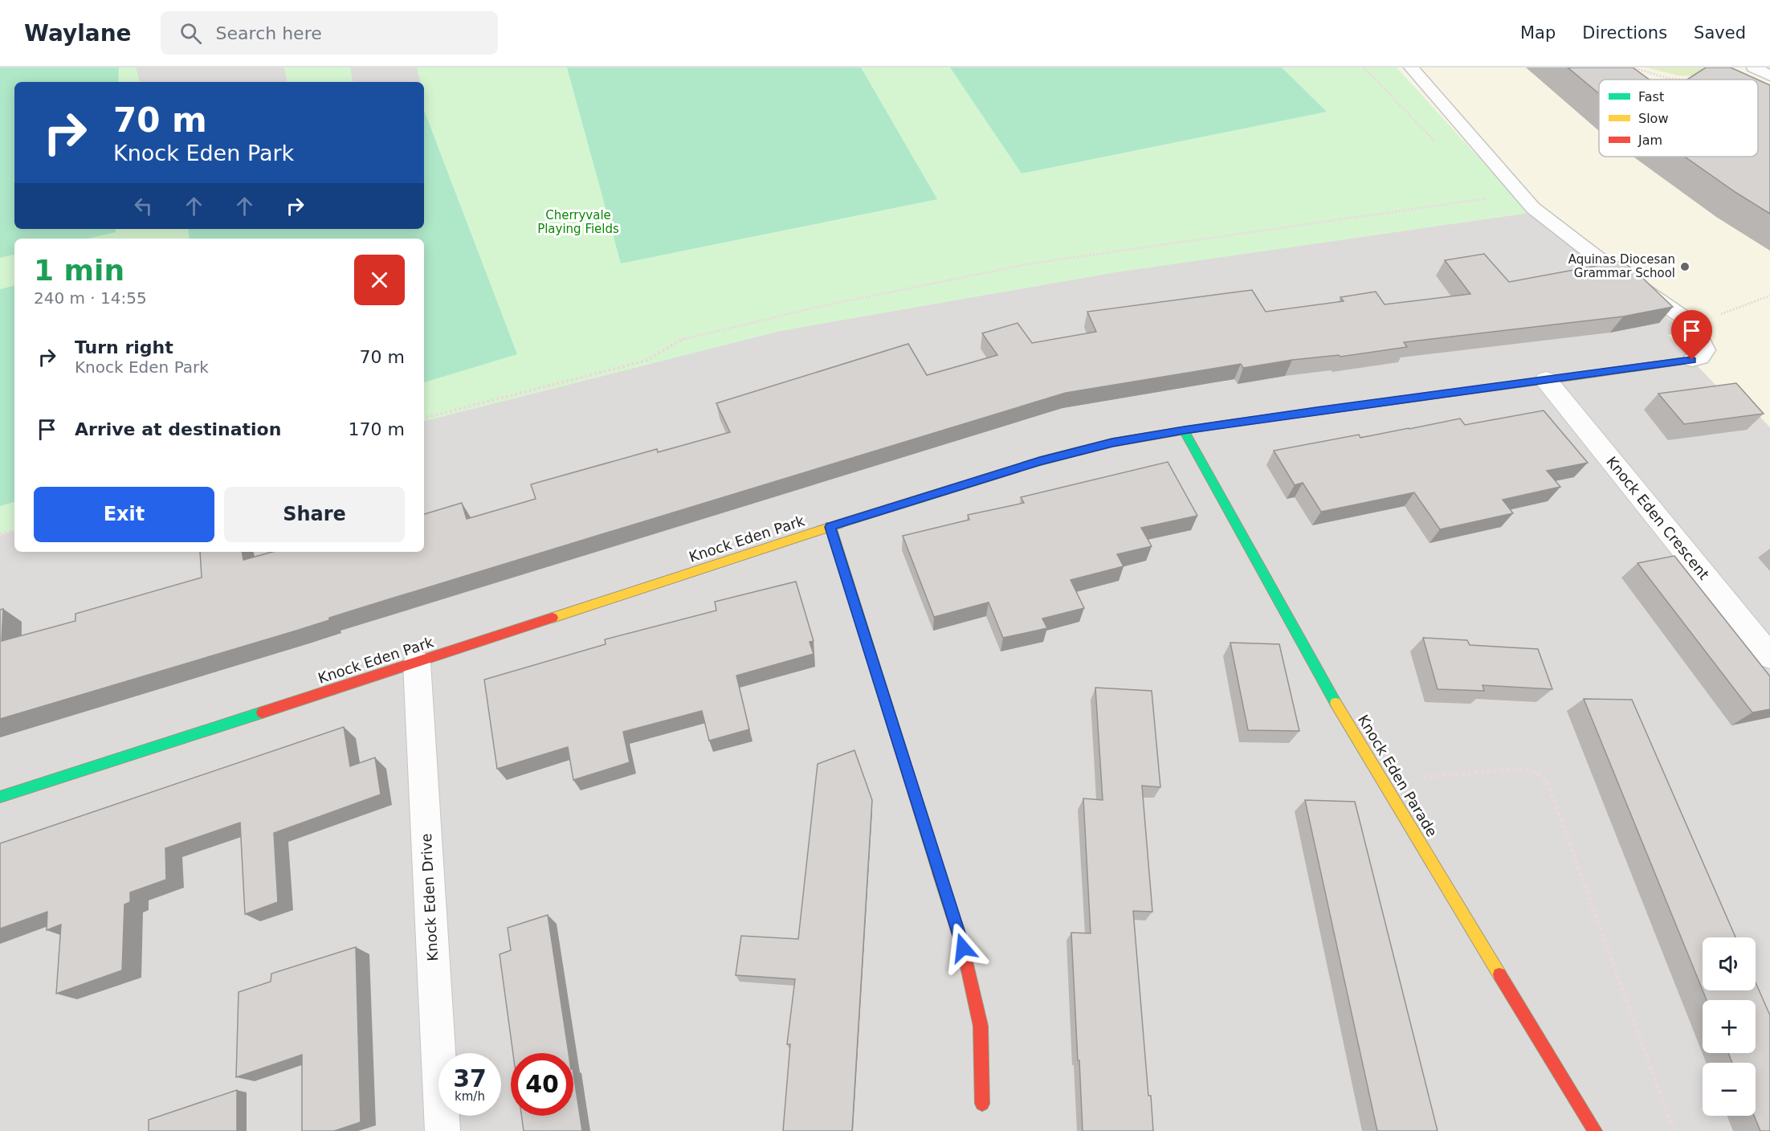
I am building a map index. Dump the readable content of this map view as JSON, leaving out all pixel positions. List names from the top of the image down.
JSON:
{
  "streets": {
    "street": [
      "Knock Eden Crescent",
      "Knock Eden Park",
      "Knock Eden Parade",
      "Knock Eden Drive"
    ]
  },
  "crossings": [
    ["Knock Eden Crescent", "Knock Eden Park"],
    ["Knock Eden Park", "Knock Eden Parade"],
    ["Knock Eden Park", "Knock Eden Drive"]
  ],
  "parks": ["Cherryvale Playing Fields"],
  "places": ["Aquinas Diocesan Grammar School"],
  "legend": ["Fast", "Slow", "Jam"],
  "page": {
    "header": "Waylane",
    "search": "Search here",
    "nav": ["Map", "Directions", "Saved"],
    "turn": ["70 m", "Knock Eden Park"],
    "heading": ["1 min", "240 m · 14:55"],
    "list": [
      {
        "name": "Turn right",
        "note": "Knock Eden Park",
        "value": "70 m"
      },
      {
        "name": "Arrive at destination",
        "value": "170 m"
      }
    ],
    "buttons": ["Exit", "Share"],
    "map_buttons": ["+", "−"],
    "speed": "37 km/h",
    "limit": "40"
  }
}
